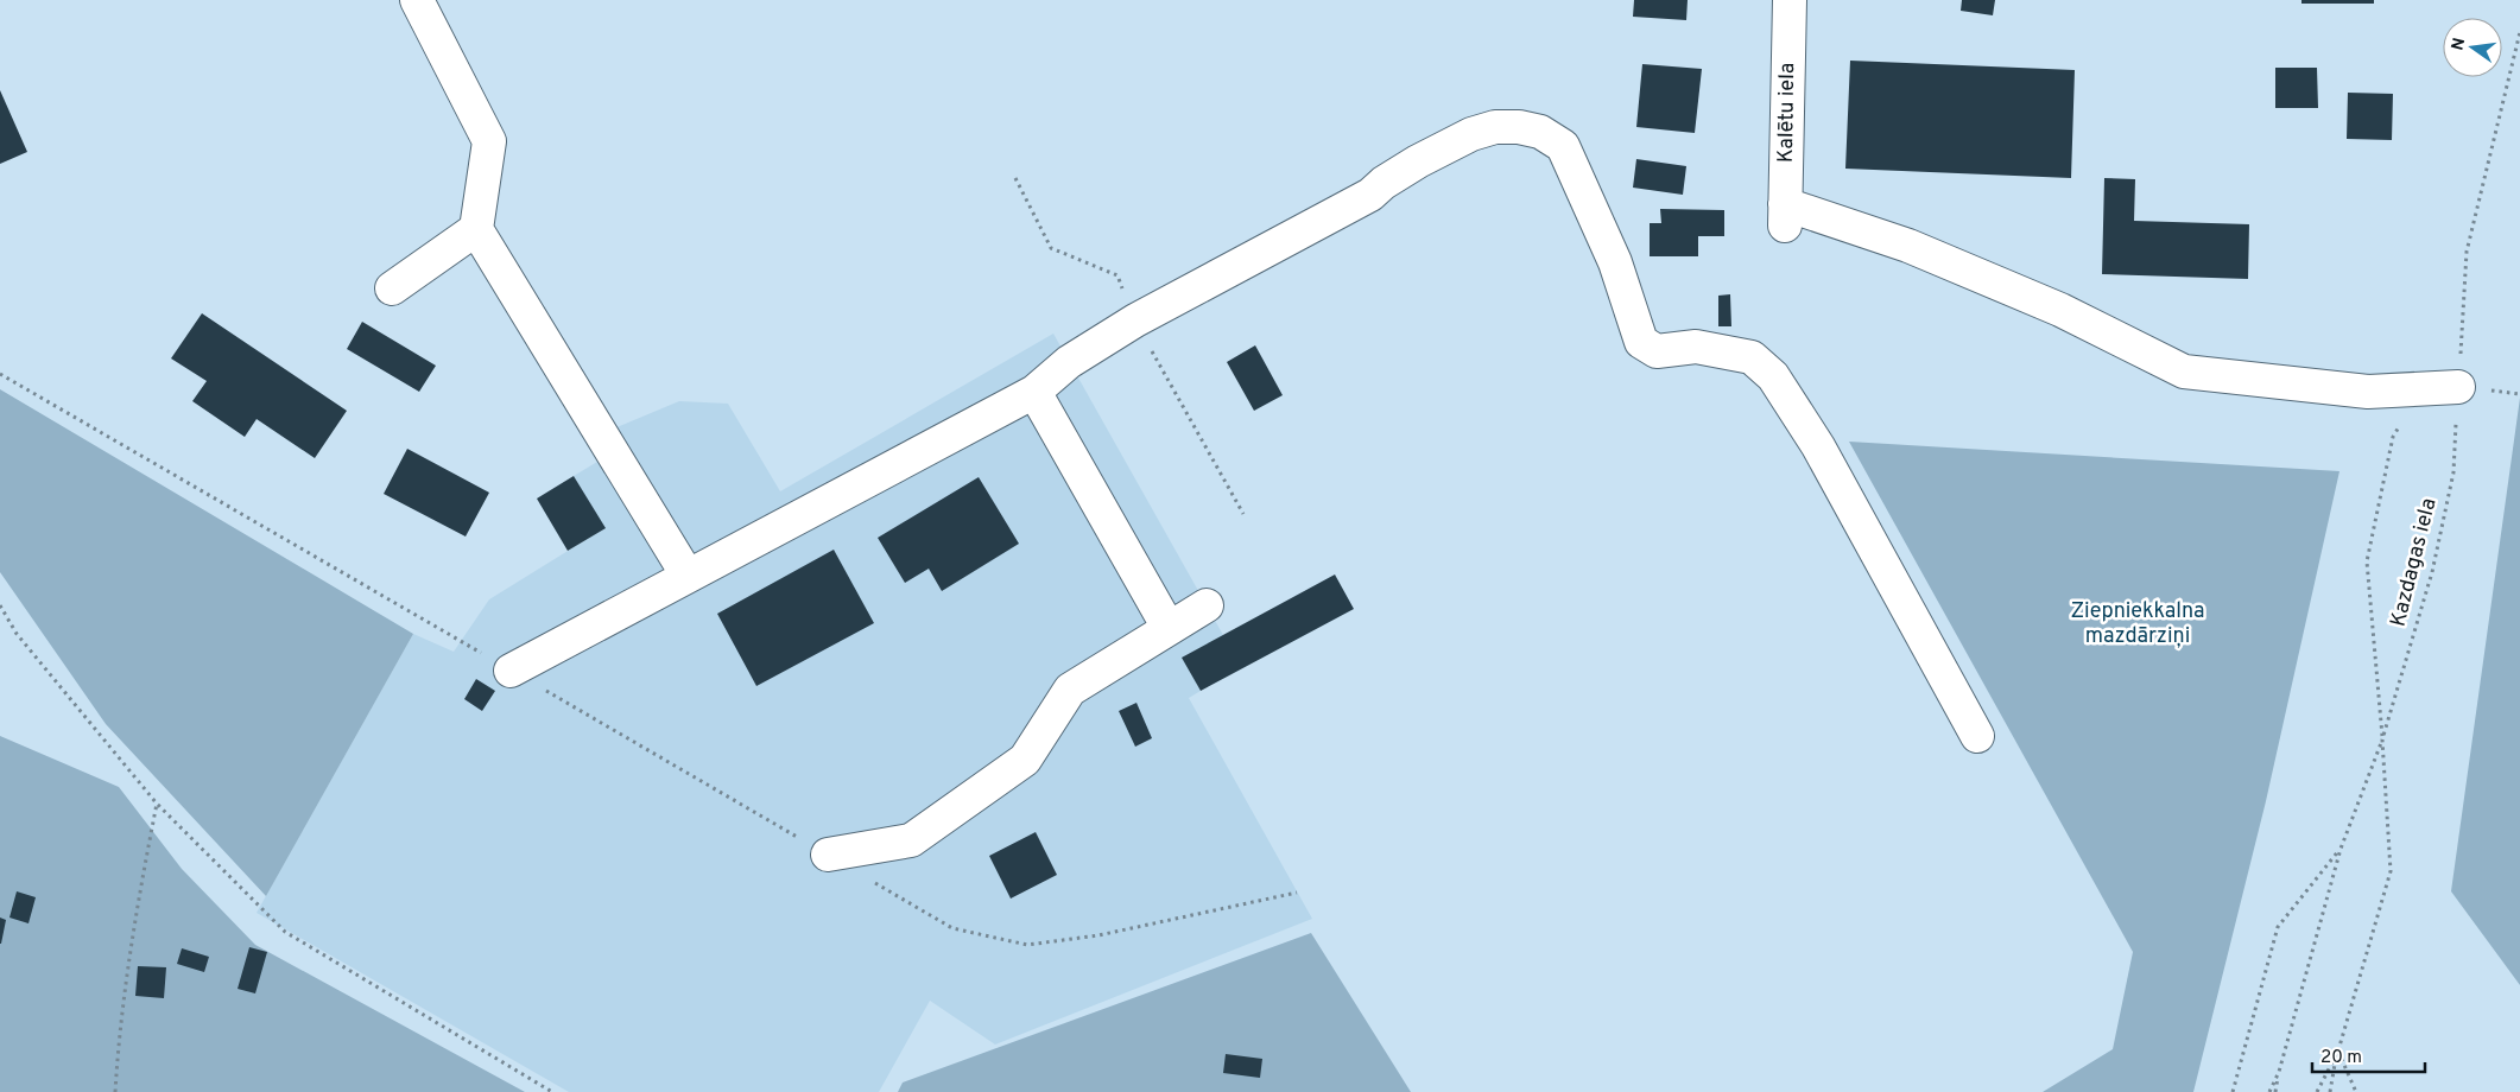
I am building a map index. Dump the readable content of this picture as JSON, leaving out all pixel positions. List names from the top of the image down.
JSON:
{
  "streets": {
    "street": ["Kalētu iela"],
    "path": ["Kazdagas iela"]
  },
  "parks": ["Ziepniekkalna mazdārziņi"],
  "scale_bar": "20 m",
  "north": "left"
}
